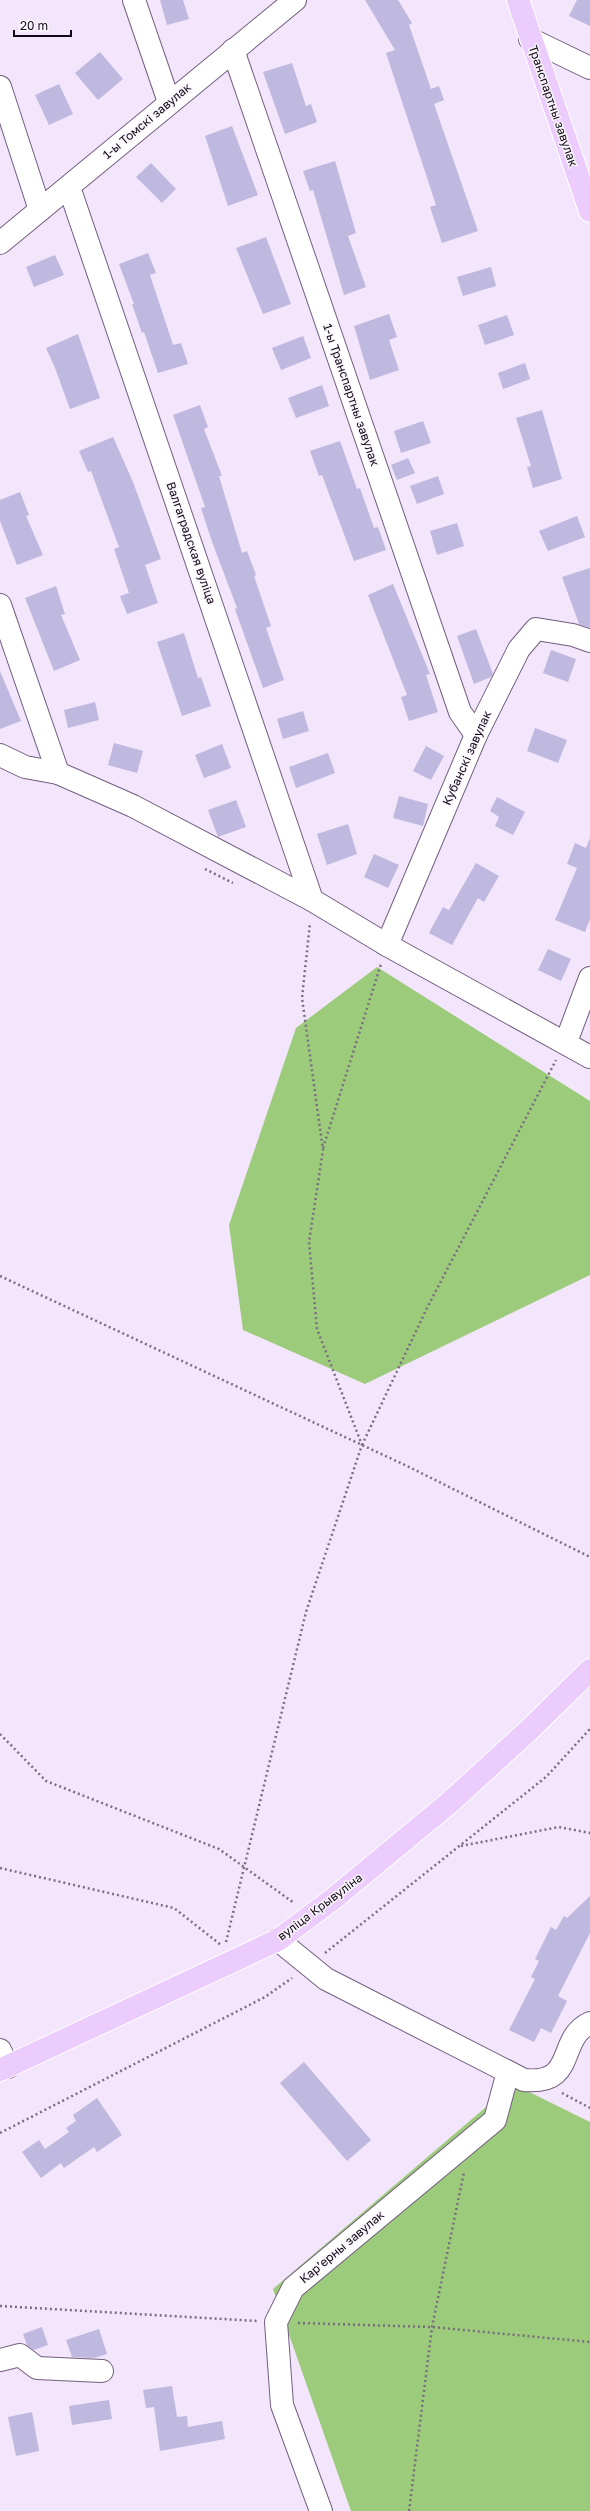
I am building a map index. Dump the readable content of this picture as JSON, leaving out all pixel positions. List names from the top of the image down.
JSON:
{
  "streets": {
    "main road": ["Транспартны завулак", "вуліца Крывуліна"],
    "street": [
      "1-ы Томскі завулак",
      "1-ы Транспартны завулак",
      "Валгаградская вуліца",
      "Кубанскі завулак",
      "Карʼерны завулак"
    ]
  },
  "crossings": [
    ["1-ы Томскі завулак", "1-ы Транспартны завулак"],
    ["1-ы Томскі завулак", "Валгаградская вуліца"],
    ["1-ы Транспартны завулак", "Кубанскі завулак"]
  ],
  "scale_bar": "20 m"
}
